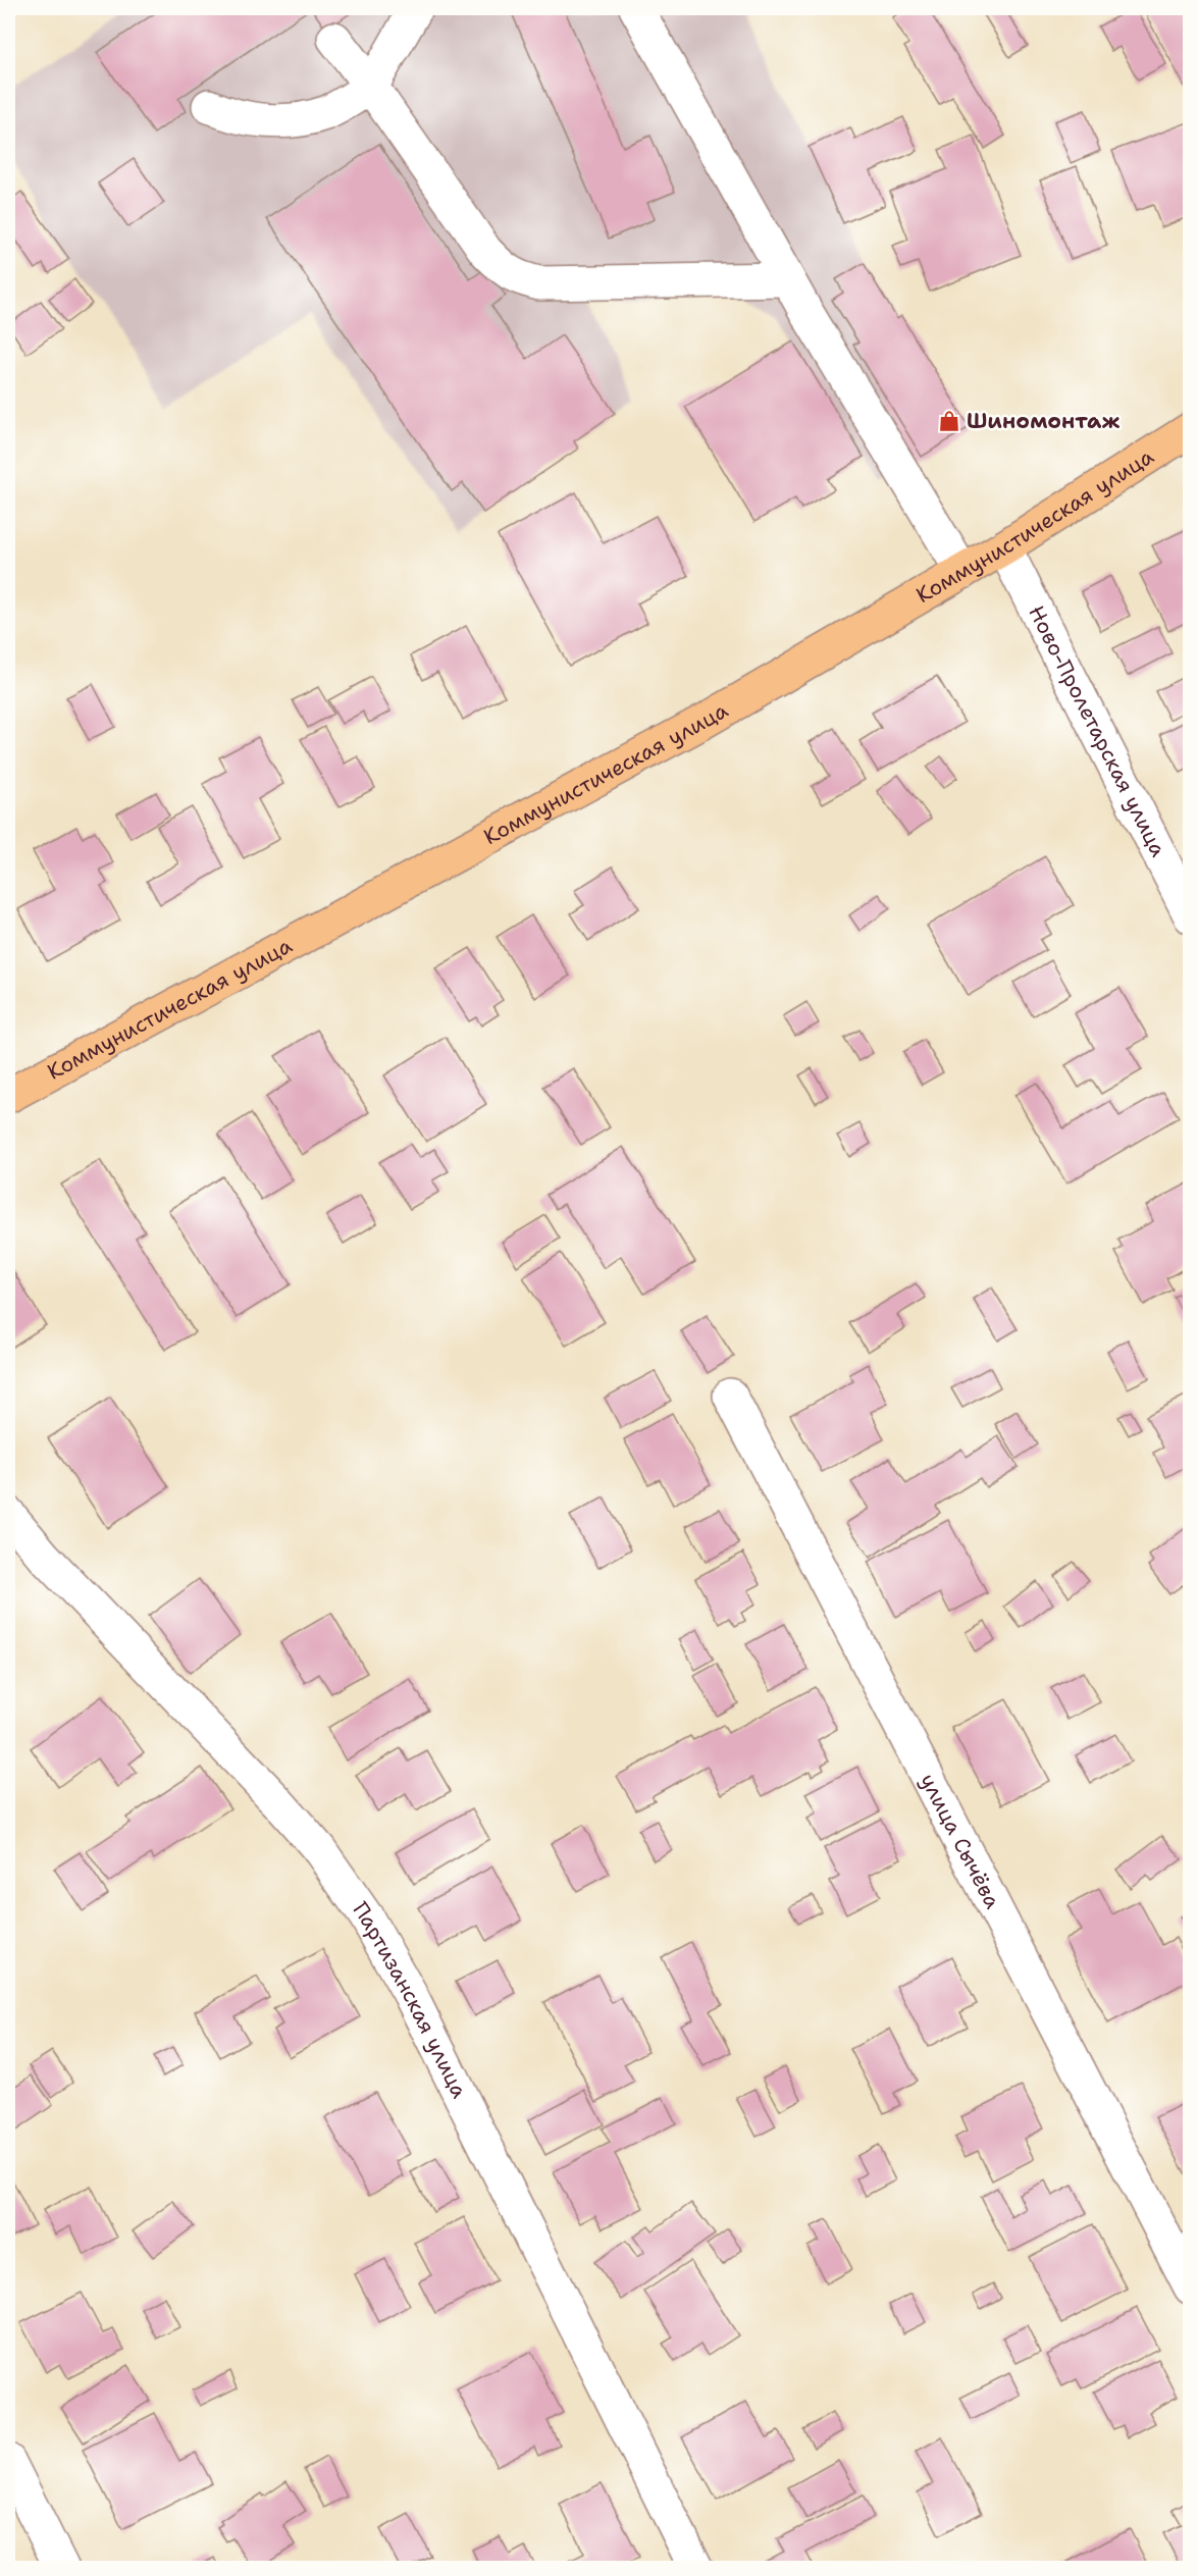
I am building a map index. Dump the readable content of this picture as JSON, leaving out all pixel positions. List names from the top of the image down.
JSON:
{
  "streets": {
    "main road": ["Коммунистическая улица"],
    "street": ["Ново-Пролетарская улица", "улица Сычёва", "Партизанская улица"]
  },
  "crossings": [
    ["Коммунистическая улица", "Ново-Пролетарская улица"]
  ],
  "places": {
    "shop": ["Шиномонтаж"]
  }
}
